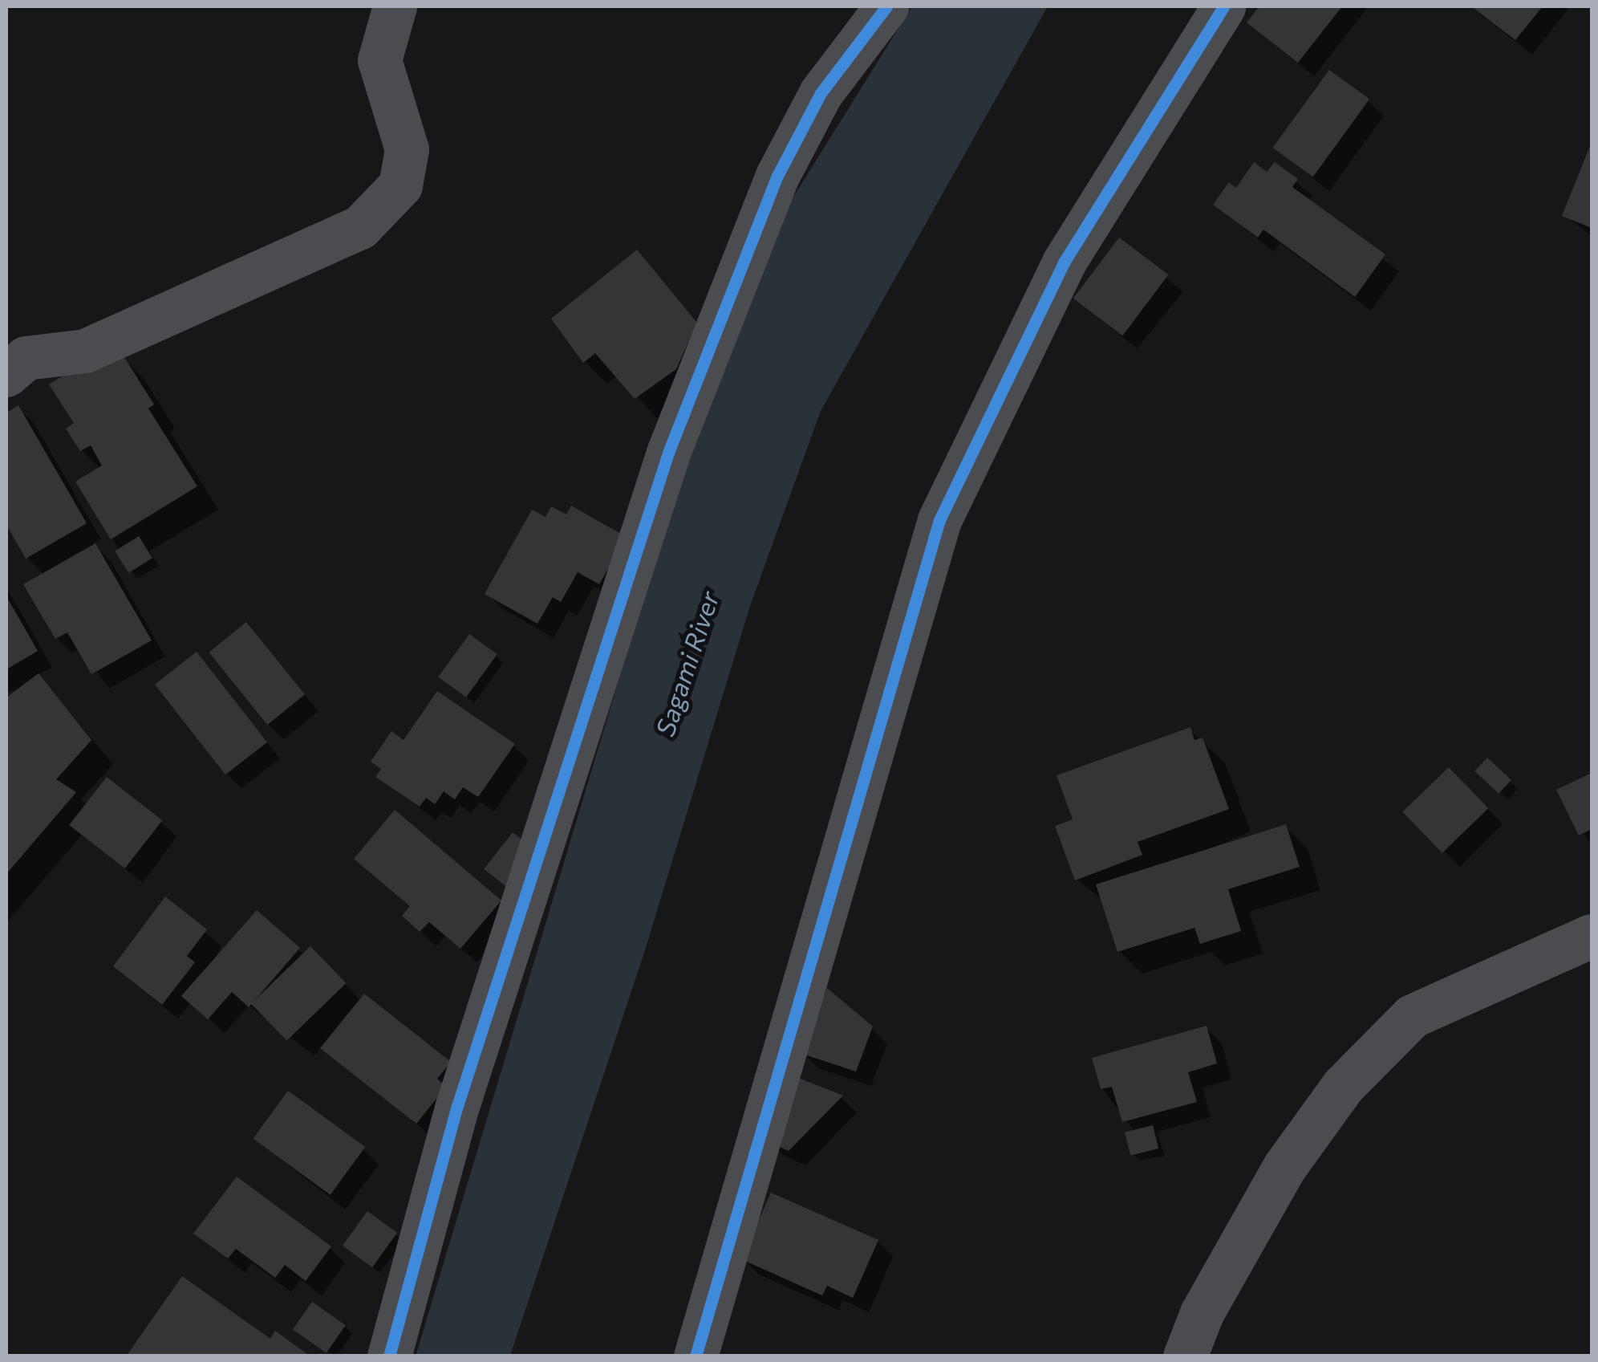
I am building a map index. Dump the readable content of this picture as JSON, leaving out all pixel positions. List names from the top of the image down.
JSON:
{
  "water": ["Sagami River"]
}
